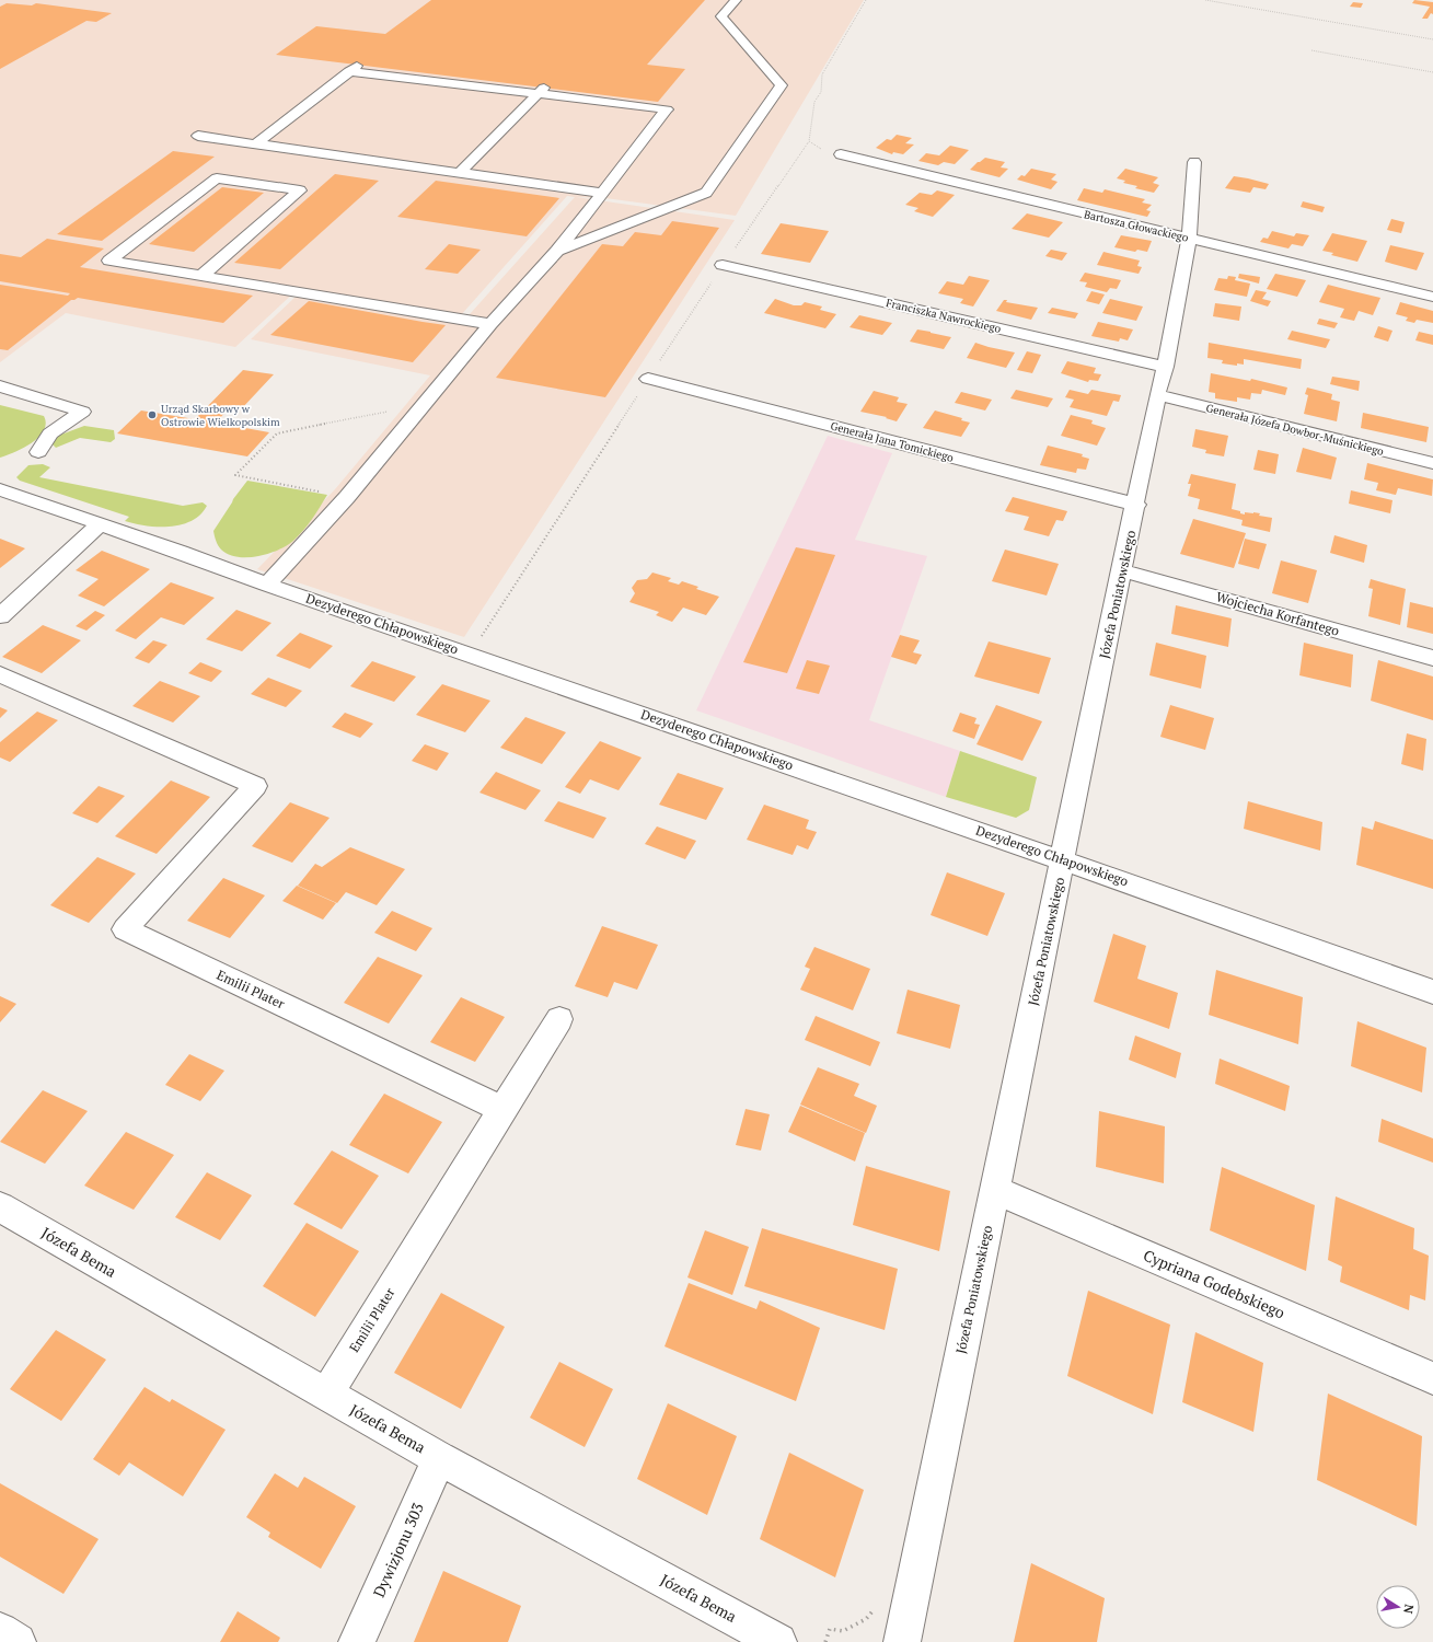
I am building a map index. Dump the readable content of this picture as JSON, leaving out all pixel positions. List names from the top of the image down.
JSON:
{
  "streets": {
    "street": [
      "Bartosza Głowackiego",
      "Franciszka Nawrockiego",
      "Generała Józefa Dowbor-Muśnickiego",
      "Generała Jana Tomickiego",
      "Józefa Poniatowskiego",
      "Wojciecha Korfantego",
      "Dezyderego Chłapowskiego",
      "Emilii Plater",
      "Józefa Bema",
      "Cypriana Godebskiego",
      "Dywizjonu 303"
    ]
  },
  "crossings": [
    ["Bartosza Głowackiego", "Józefa Poniatowskiego"],
    ["Franciszka Nawrockiego", "Józefa Poniatowskiego"],
    ["Generała Józefa Dowbor-Muśnickiego", "Józefa Poniatowskiego"],
    ["Generała Jana Tomickiego", "Józefa Poniatowskiego"],
    ["Józefa Poniatowskiego", "Wojciecha Korfantego"],
    ["Józefa Poniatowskiego", "Dezyderego Chłapowskiego"],
    ["Józefa Poniatowskiego", "Cypriana Godebskiego"],
    ["Emilii Plater", "Józefa Bema"],
    ["Józefa Bema", "Dywizjonu 303"]
  ],
  "places": ["Urząd Skarbowy w Ostrowie Wielkopolskim"],
  "north": "right"
}
